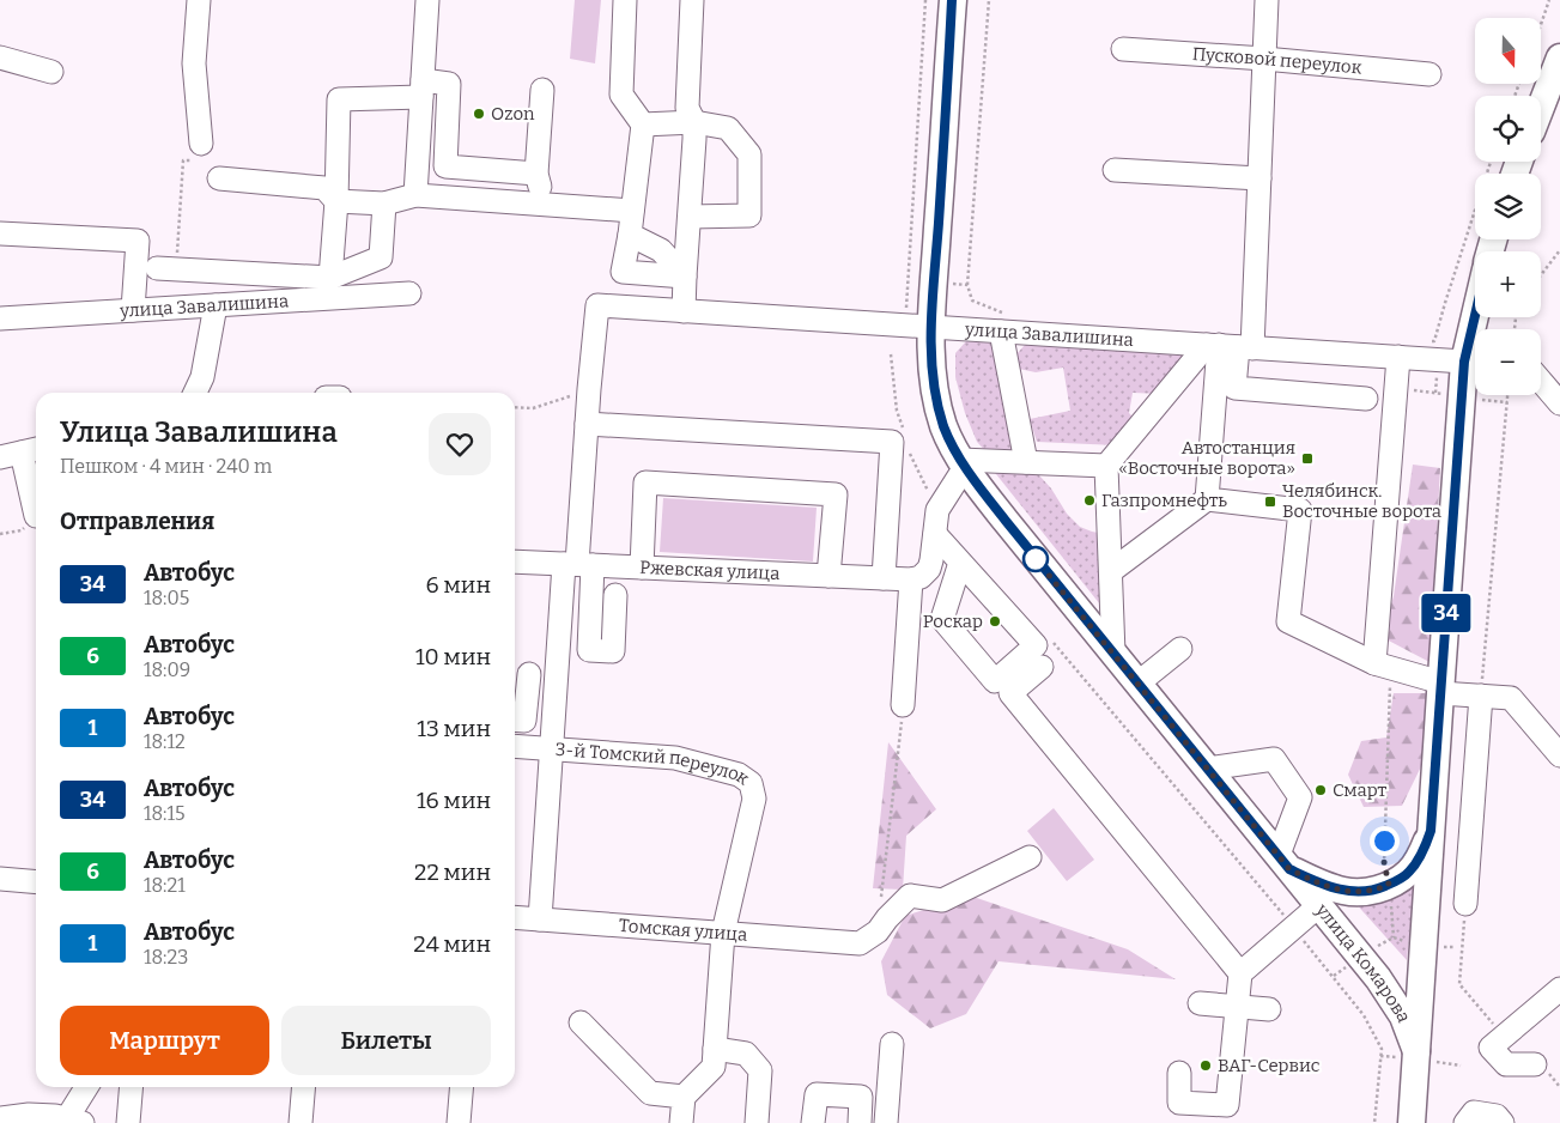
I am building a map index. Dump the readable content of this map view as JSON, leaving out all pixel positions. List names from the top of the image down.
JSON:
{
  "streets": {
    "main road": ["улица Комарова"],
    "street": [
      "Пусковой переулок",
      "улица Завалишина",
      "Ржевская улица",
      "3-й Томский переулок",
      "Томская улица"
    ]
  },
  "crossings": [
    ["улица Завалишина", "улица Комарова"],
    ["3-й Томский переулок", "Томская улица"]
  ],
  "places": {
    "other": [
      "Ozon",
      "Газпромнефть",
      "Роскар",
      "Смарт",
      "ВАГ-Сервис"
    ],
    "transit": ["Автостанция «Восточные ворота»", "Челябинск. Восточные ворота"]
  },
  "lines": ["bus line 34"],
  "north": "bottom",
  "page": {
    "on_map": "34",
    "map_buttons": ["+", "−"],
    "heading": [
      ["Улица Завалишина", "Пешком · 4 мин · 240 m"],
      "Отправления"
    ],
    "list": [
      {
        "mark": "34",
        "name": "Автобус",
        "note": "18:05",
        "value": "6 мин"
      },
      {
        "mark": "6",
        "name": "Автобус",
        "note": "18:09",
        "value": "10 мин"
      },
      {
        "mark": "1",
        "name": "Автобус",
        "note": "18:12",
        "value": "13 мин"
      },
      {
        "mark": "34",
        "name": "Автобус",
        "note": "18:15",
        "value": "16 мин"
      },
      {
        "mark": "6",
        "name": "Автобус",
        "note": "18:21",
        "value": "22 мин"
      },
      {
        "mark": "1",
        "name": "Автобус",
        "note": "18:23",
        "value": "24 мин"
      }
    ],
    "buttons": ["Маршрут", "Билеты"]
  }
}
